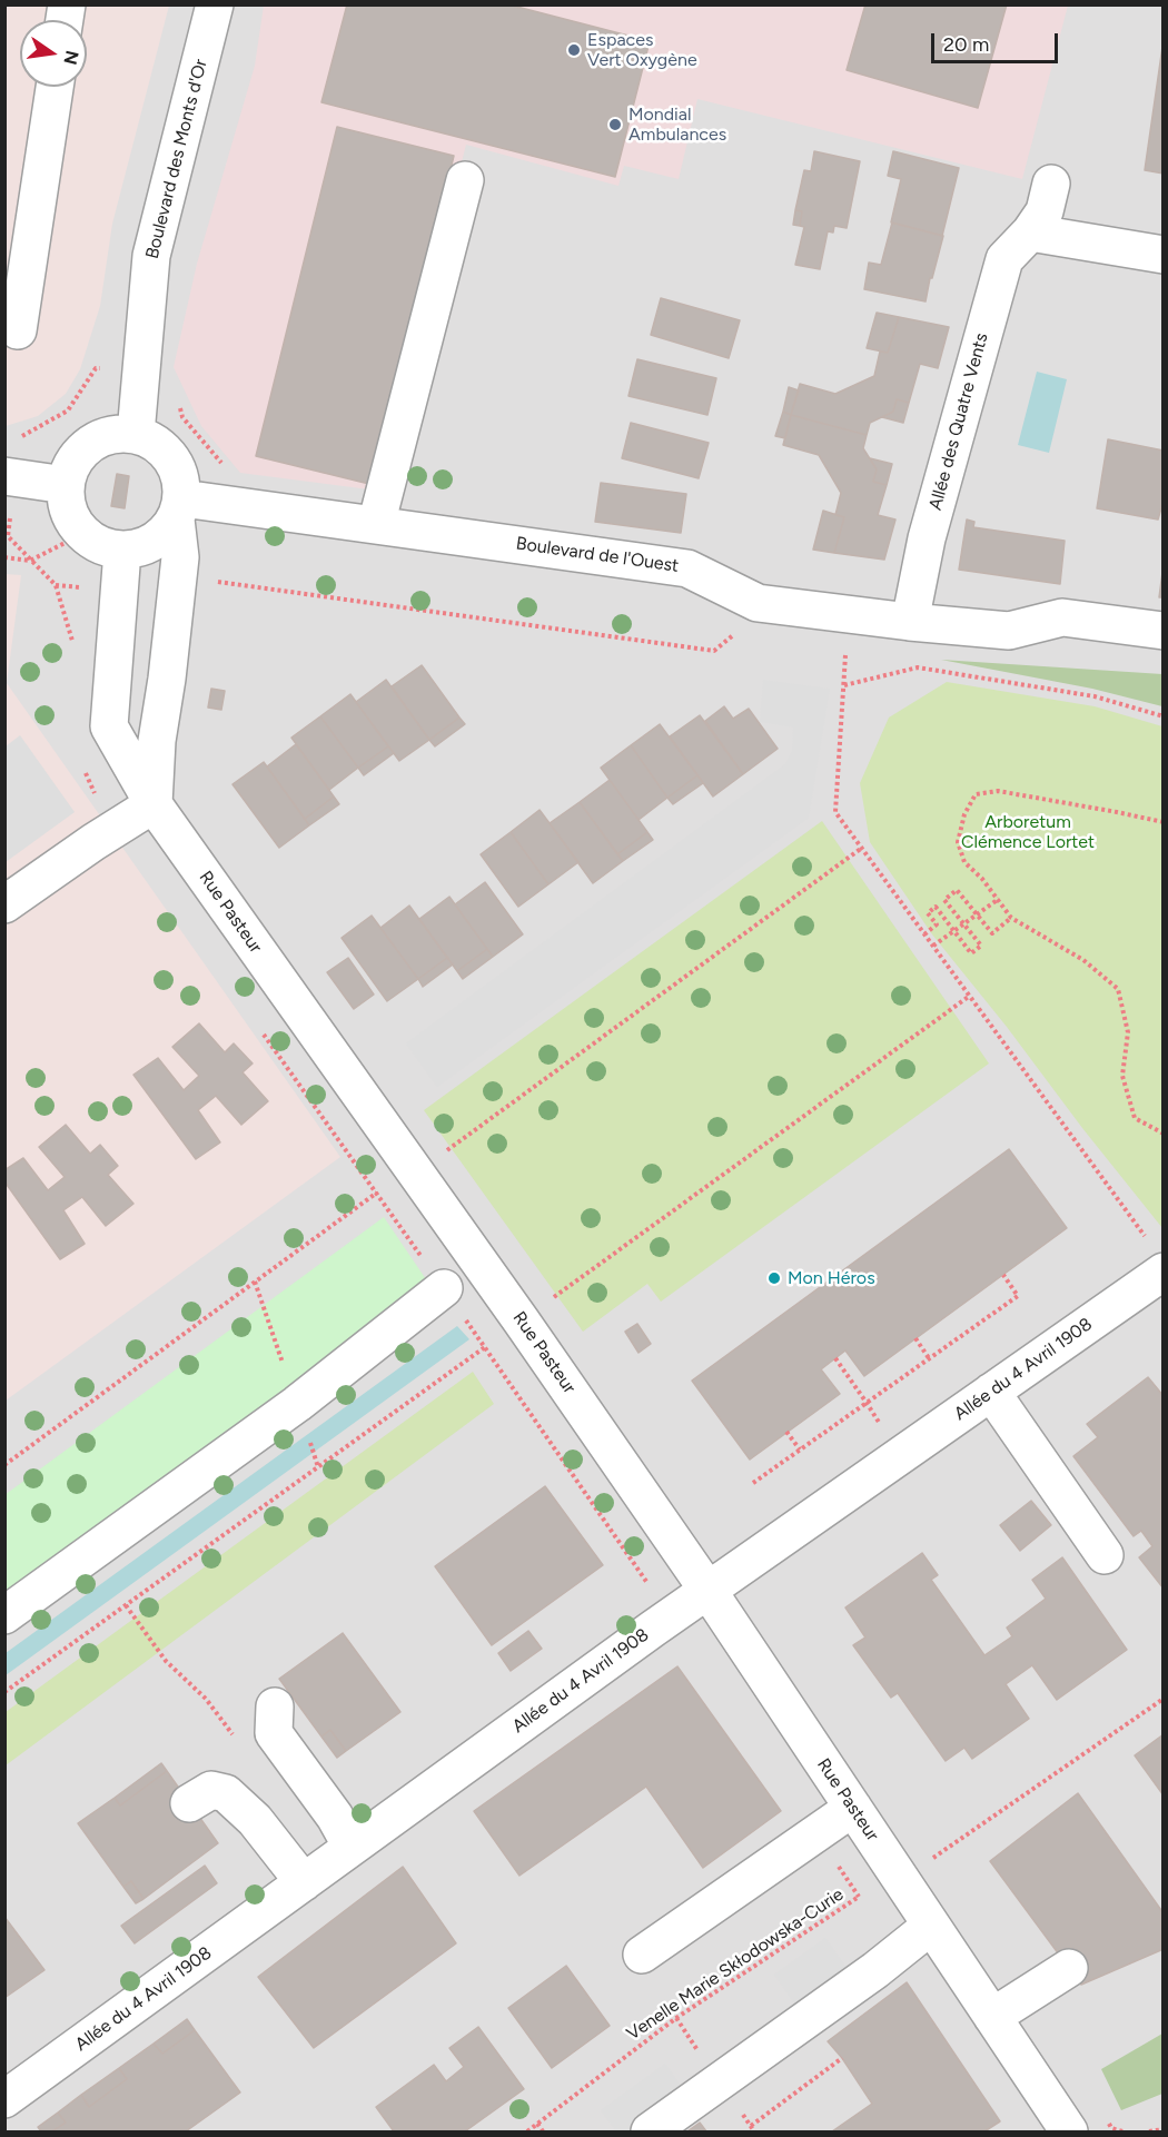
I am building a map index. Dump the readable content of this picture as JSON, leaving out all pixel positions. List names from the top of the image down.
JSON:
{
  "streets": {
    "street": [
      "Boulevard des Monts d'Or",
      "Allée des Quatre Vents",
      "Boulevard de l'Ouest",
      "Rue Pasteur",
      "Allée du 4 Avril 1908"
    ],
    "path": ["Venelle Marie Skłodowska-Curie"]
  },
  "crossings": [
    ["Boulevard des Monts d'Or", "Boulevard de l'Ouest"],
    ["Boulevard des Monts d'Or", "Rue Pasteur"],
    ["Allée des Quatre Vents", "Boulevard de l'Ouest"],
    ["Boulevard de l'Ouest", "Rue Pasteur"],
    ["Rue Pasteur", "Allée du 4 Avril 1908"],
    ["Rue Pasteur", "Venelle Marie Skłodowska-Curie"]
  ],
  "parks": ["Arboretum Clémence Lortet"],
  "places": ["Espaces Vert Oxygène", "Mondial Ambulances", "Mon Héros"],
  "scale_bar": "20 m",
  "north": "right"
}
